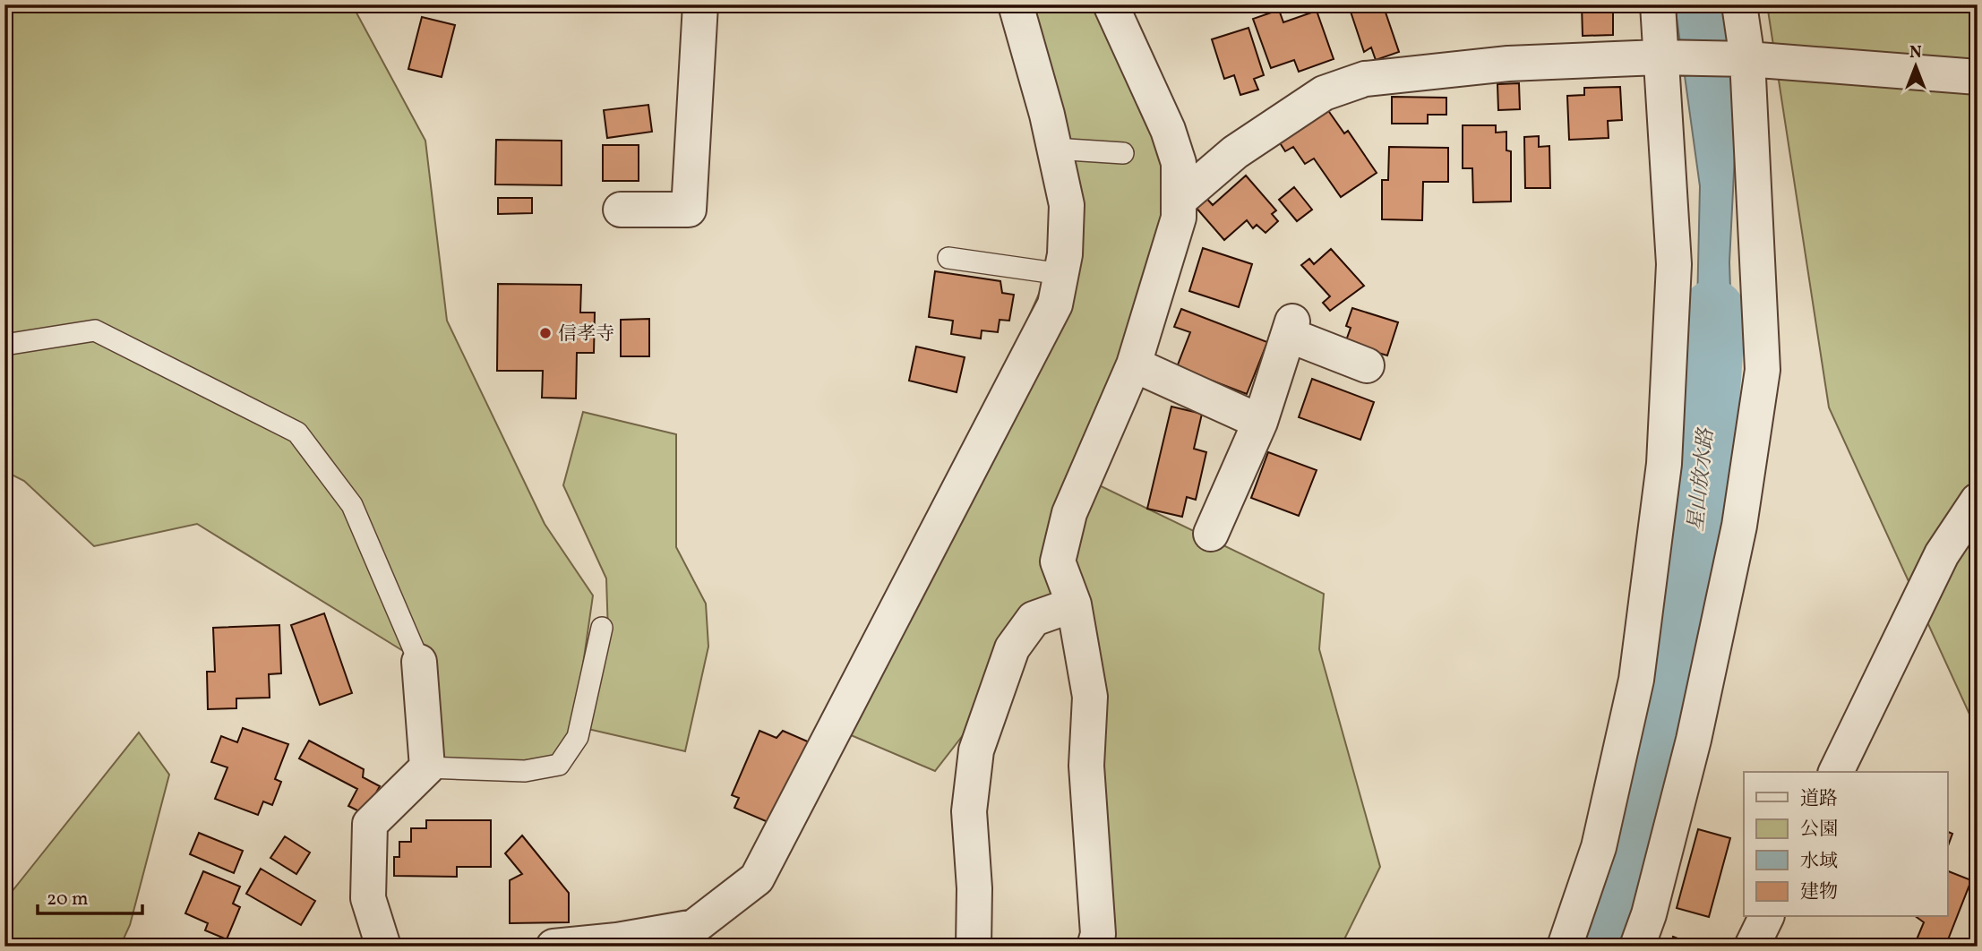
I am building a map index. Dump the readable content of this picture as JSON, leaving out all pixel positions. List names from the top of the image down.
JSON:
{
  "water": ["星山放水路"],
  "places": ["信孝寺"],
  "legend": [
    "道路",
    "公園",
    "水域",
    "建物"
  ],
  "scale_bar": "20 m",
  "north": "top"
}
